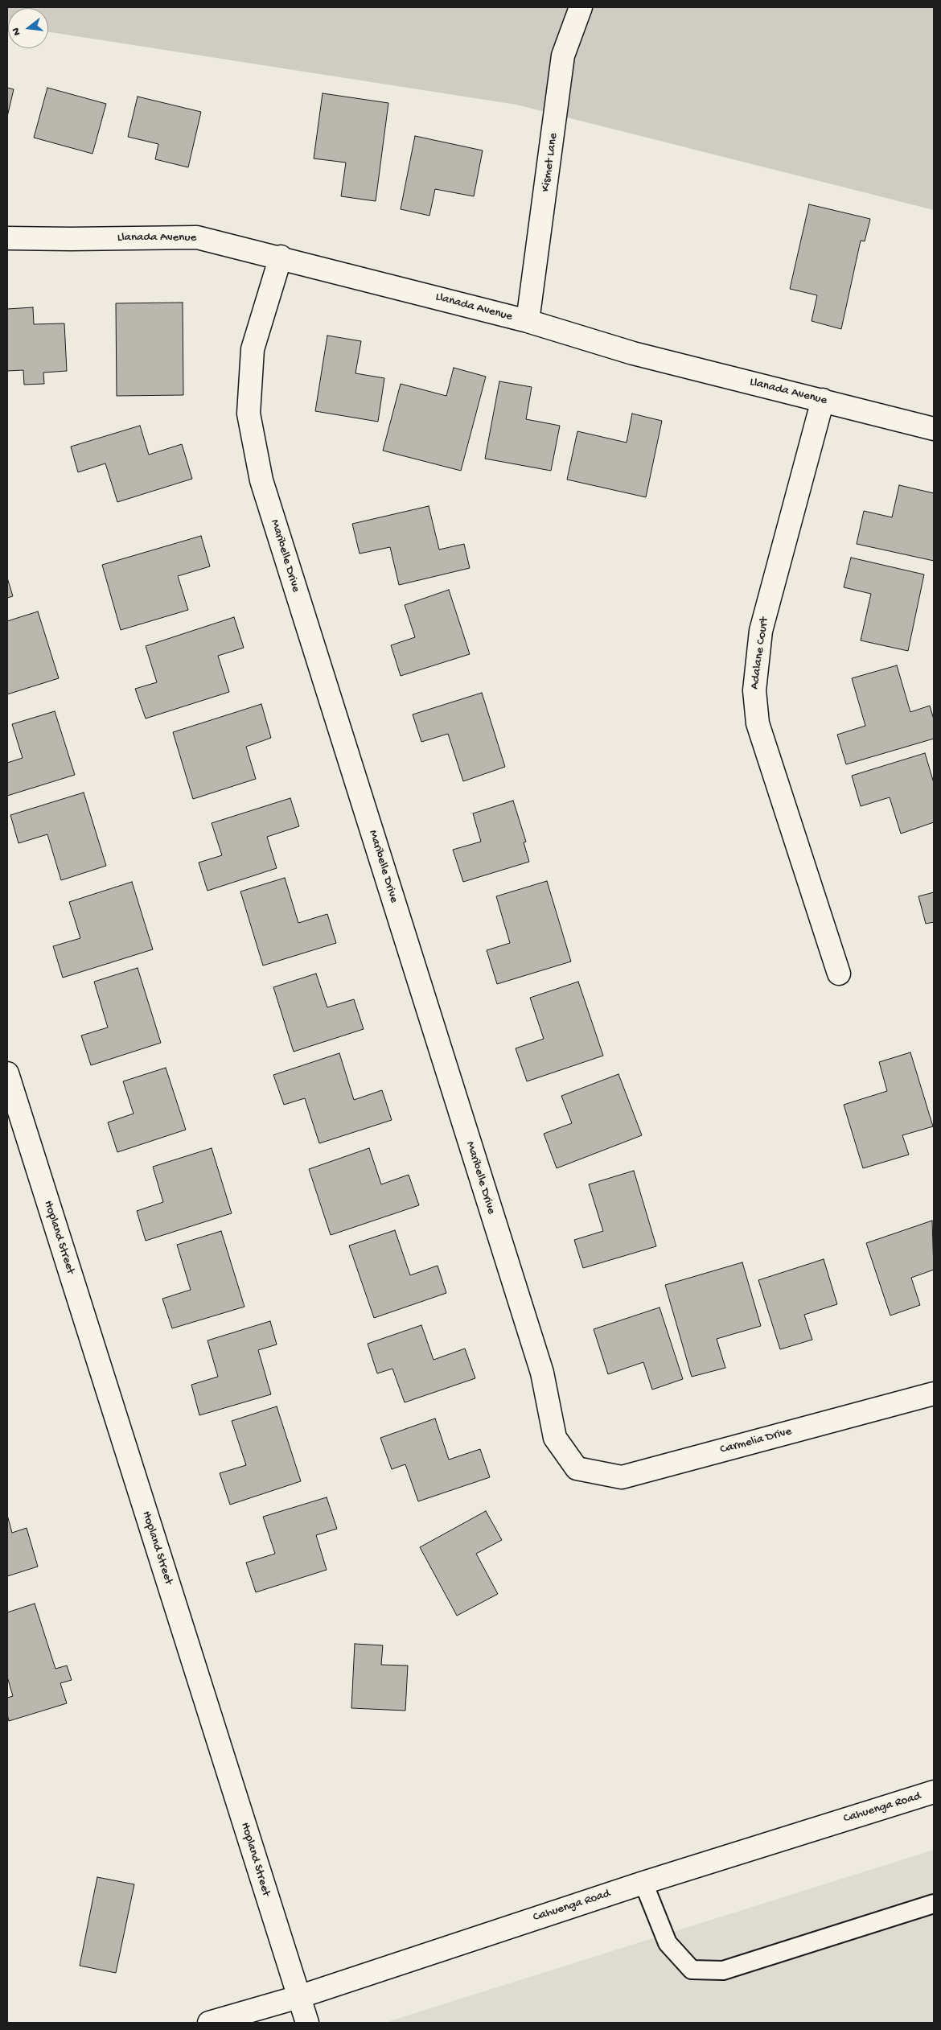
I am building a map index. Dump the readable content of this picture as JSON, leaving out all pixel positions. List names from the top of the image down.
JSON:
{
  "streets": {
    "street": [
      "Kismet Lane",
      "Llanada Avenue",
      "Maribelle Drive",
      "Adalane Court",
      "Hopland Street",
      "Carmelia Drive",
      "Cahuenga Road"
    ]
  },
  "crossings": [
    ["Kismet Lane", "Llanada Avenue"],
    ["Llanada Avenue", "Maribelle Drive"],
    ["Llanada Avenue", "Adalane Court"],
    ["Maribelle Drive", "Carmelia Drive"],
    ["Hopland Street", "Cahuenga Road"]
  ],
  "north": "left"
}
